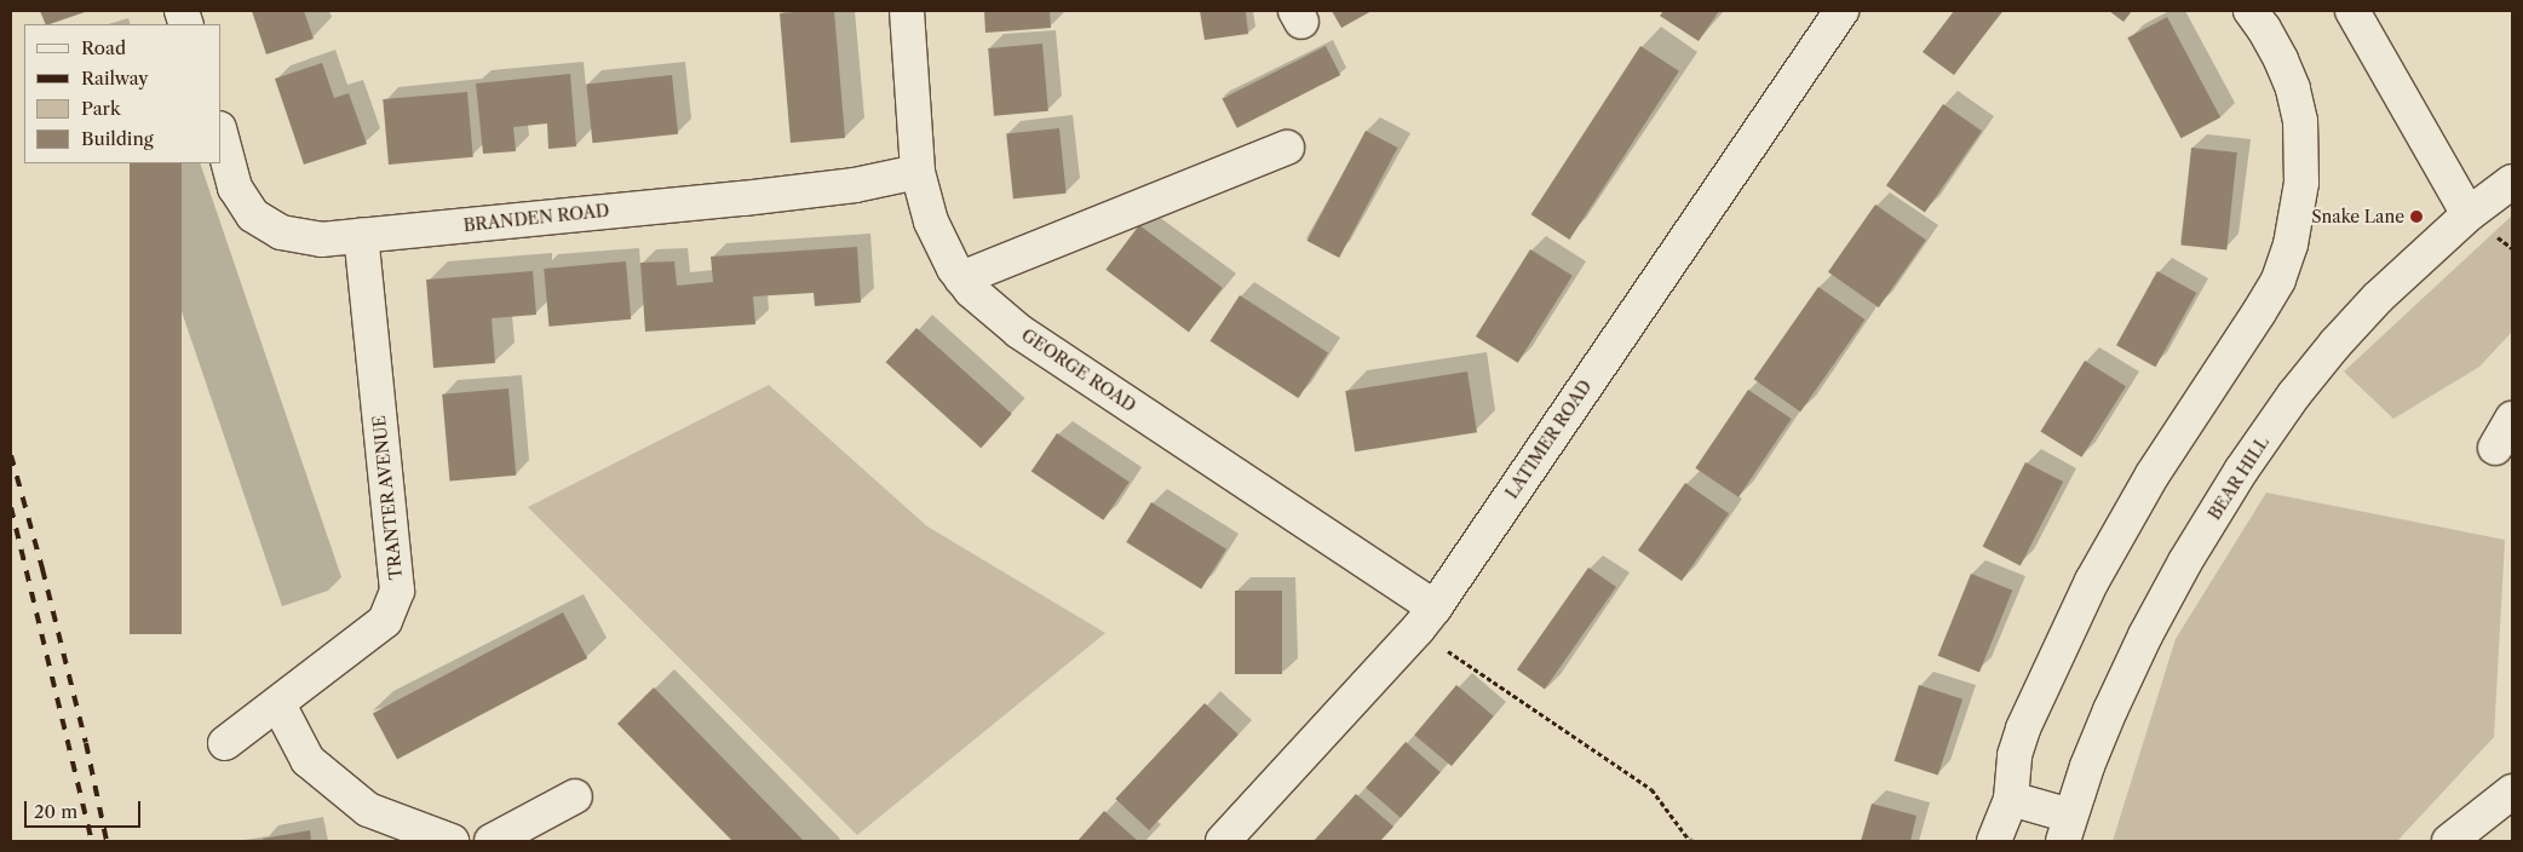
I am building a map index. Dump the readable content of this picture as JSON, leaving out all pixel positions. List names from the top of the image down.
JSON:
{
  "streets": {
    "street": [
      "BRANDEN ROAD",
      "GEORGE ROAD",
      "LATIMER ROAD",
      "BEAR HILL",
      "TRANTER AVENUE"
    ]
  },
  "crossings": [
    ["BRANDEN ROAD", "GEORGE ROAD"],
    ["BRANDEN ROAD", "TRANTER AVENUE"],
    ["GEORGE ROAD", "LATIMER ROAD"]
  ],
  "places": ["Snake Lane"],
  "legend": [
    "Road",
    "Railway",
    "Park",
    "Building"
  ],
  "scale_bar": "20 m"
}
